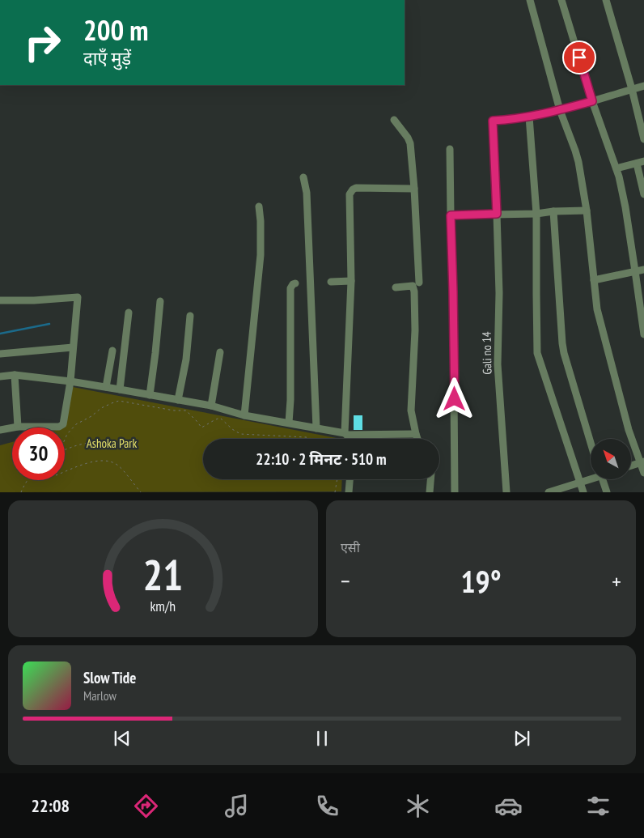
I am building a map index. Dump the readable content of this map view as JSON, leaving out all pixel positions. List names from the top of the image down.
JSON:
{
  "streets": {
    "street": ["Gali no 14"]
  },
  "parks": ["Ashoka Park"],
  "north": "top left",
  "page": {
    "turn": ["200 m", "दाएँ मुड़ें"],
    "limit": "30",
    "trip": "22:10 · 2 मिनट · 510 m",
    "tile": "एसी",
    "heat": ["−", "19°", "+"],
    "song": ["Slow Tide", "Marlow"],
    "tabs": "22:08",
    "gauge": ["21", "km/h"]
  }
}
